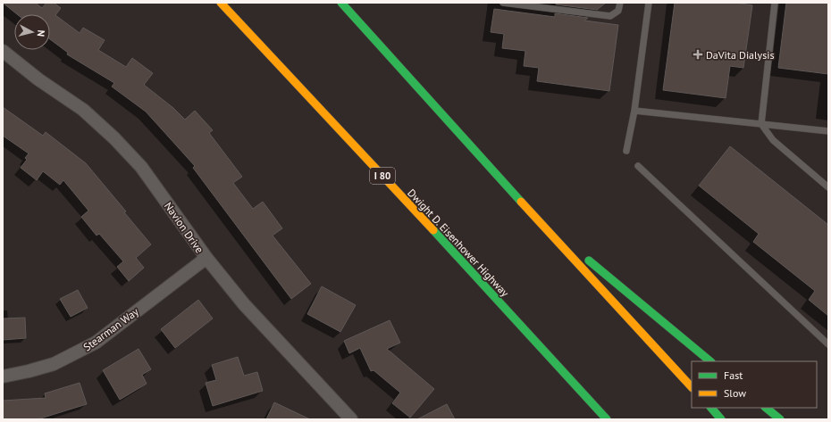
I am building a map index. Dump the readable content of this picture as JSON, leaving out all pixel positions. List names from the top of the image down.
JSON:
{
  "streets": {
    "highway": ["I 80", "Dwight D. Eisenhower Highway"],
    "street": ["Navion Drive", "Stearman Way"]
  },
  "crossings": [
    ["Navion Drive", "Stearman Way"]
  ],
  "places": {
    "health": ["DaVita Dialysis"]
  },
  "legend": ["Fast", "Slow"],
  "north": "right"
}
